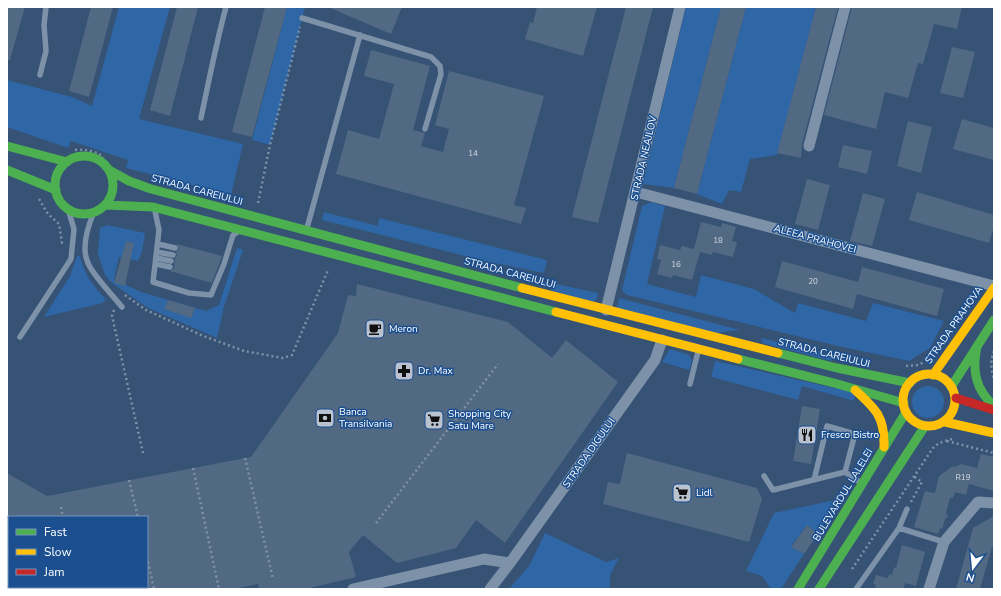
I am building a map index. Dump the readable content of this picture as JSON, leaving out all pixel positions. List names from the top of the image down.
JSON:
{
  "streets": {
    "main road": ["STRADA CAREIULUI", "STRADA PRAHOVA", "BULEVARDUL LALELEI"],
    "street": ["STRADA NEAJLOV", "ALEEA PRAHOVEI", "STRADA DIGULUI"]
  },
  "crossings": [
    ["STRADA NEAJLOV", "STRADA CAREIULUI"],
    ["STRADA NEAJLOV", "ALEEA PRAHOVEI"],
    ["STRADA CAREIULUI", "STRADA PRAHOVA"],
    ["STRADA CAREIULUI", "BULEVARDUL LALELEI"],
    ["ALEEA PRAHOVEI", "STRADA PRAHOVA"],
    ["STRADA PRAHOVA", "BULEVARDUL LALELEI"]
  ],
  "places": {
    "cafe": ["Meron"],
    "pharmacy": ["Dr. Max"],
    "bank": ["Banca Transilvania"],
    "supermarket": ["Shopping City Satu Mare", "Lidl"],
    "restaurant": ["Fresco Bistro"]
  },
  "house_numbers": [
    "14",
    "18",
    "16",
    "20",
    "R19"
  ],
  "legend": ["Fast", "Slow", "Jam"],
  "north": "bottom"
}
